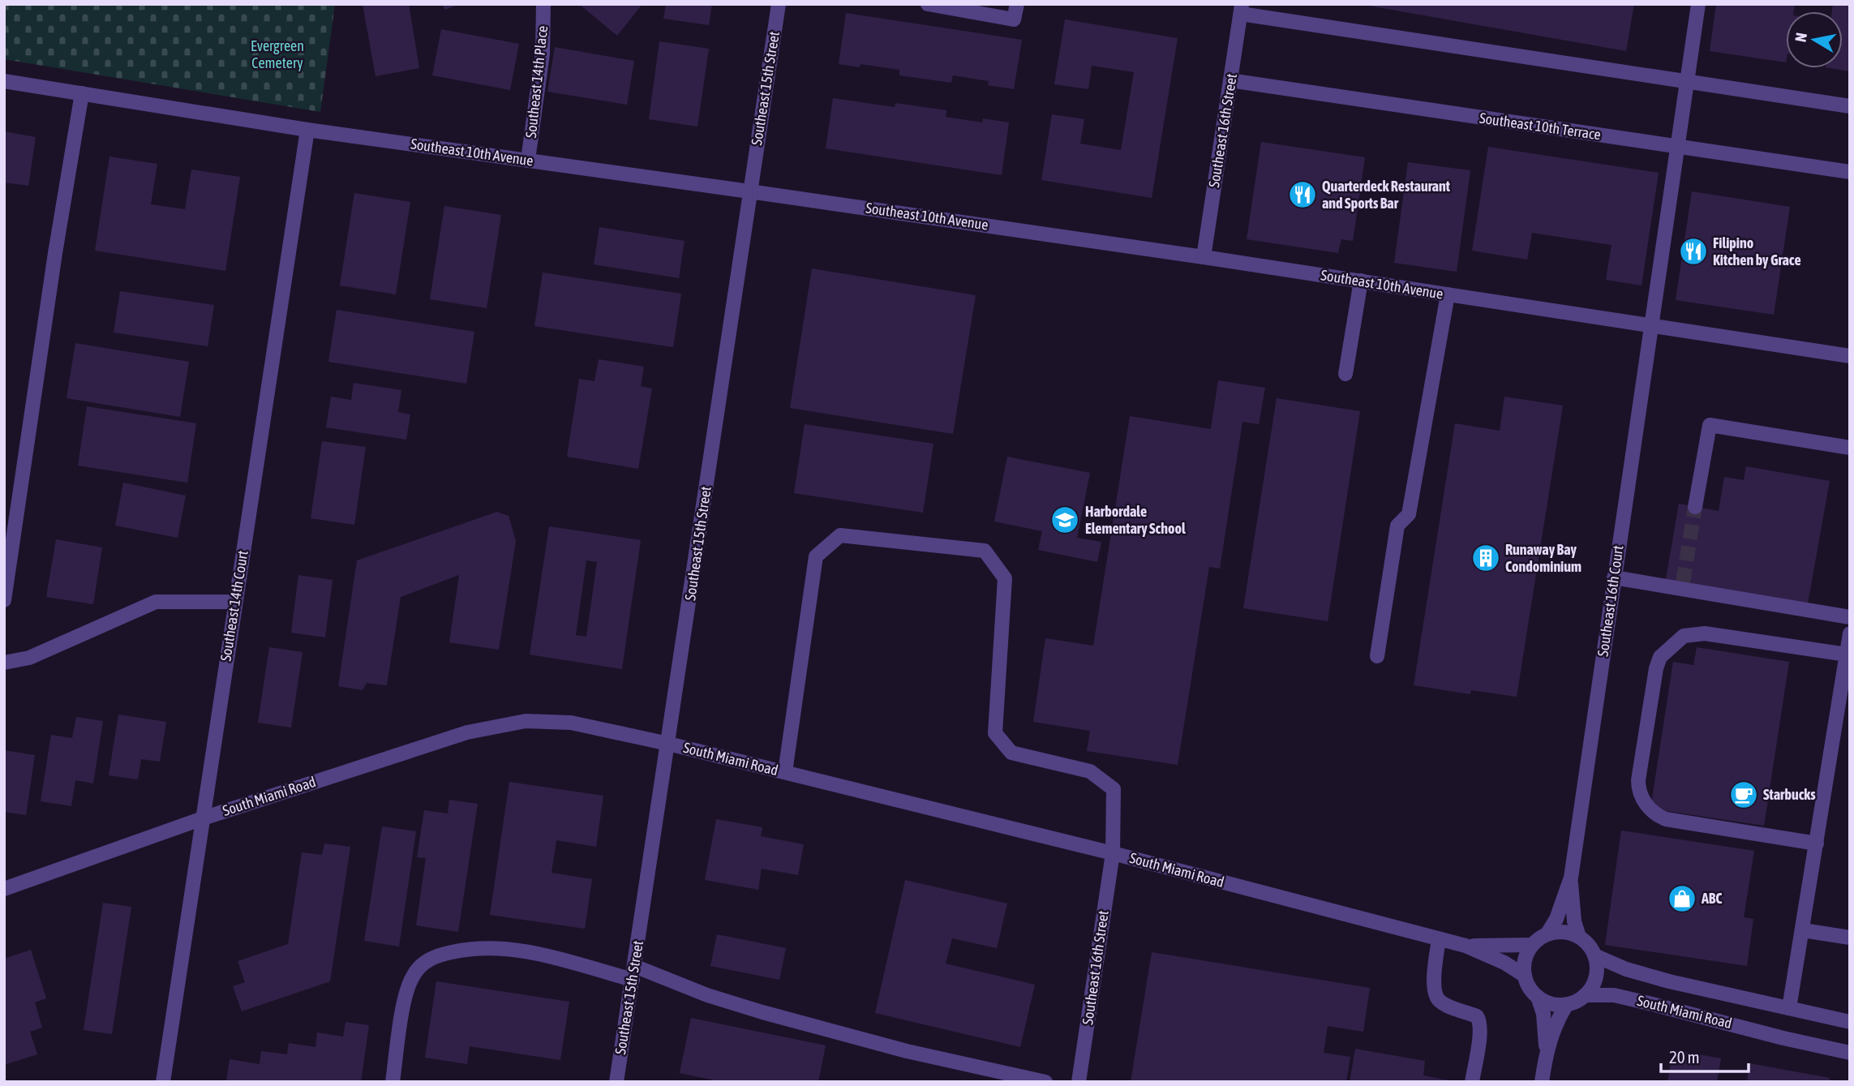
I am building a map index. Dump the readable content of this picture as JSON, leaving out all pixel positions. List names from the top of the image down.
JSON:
{
  "streets": {
    "street": [
      "Southeast 14th Place",
      "Southeast 15th Street",
      "Southeast 10th Terrace",
      "Southeast 16th Street",
      "Southeast 10th Avenue",
      "Southeast 16th Court",
      "Southeast 14th Court",
      "South Miami Road"
    ]
  },
  "crossings": [
    ["Southeast 14th Place", "Southeast 10th Avenue"],
    ["Southeast 15th Street", "Southeast 10th Avenue"],
    ["Southeast 15th Street", "South Miami Road"],
    ["Southeast 10th Terrace", "Southeast 16th Street"],
    ["Southeast 10th Terrace", "Southeast 16th Court"],
    ["Southeast 16th Street", "Southeast 10th Avenue"],
    ["Southeast 16th Street", "South Miami Road"],
    ["Southeast 10th Avenue", "Southeast 16th Court"],
    ["Southeast 10th Avenue", "Southeast 14th Court"],
    ["Southeast 16th Court", "South Miami Road"],
    ["Southeast 14th Court", "South Miami Road"]
  ],
  "parks": ["Evergreen Cemetery"],
  "places": {
    "restaurant": ["Quarterdeck Restaurant and Sports Bar", "Filipino Kitchen by Grace"],
    "school or university": ["Harbordale Elementary School"],
    "building": ["Runaway Bay Condominium"],
    "cafe": ["Starbucks"],
    "shop": ["ABC"]
  },
  "scale_bar": "20 m",
  "north": "left"
}
